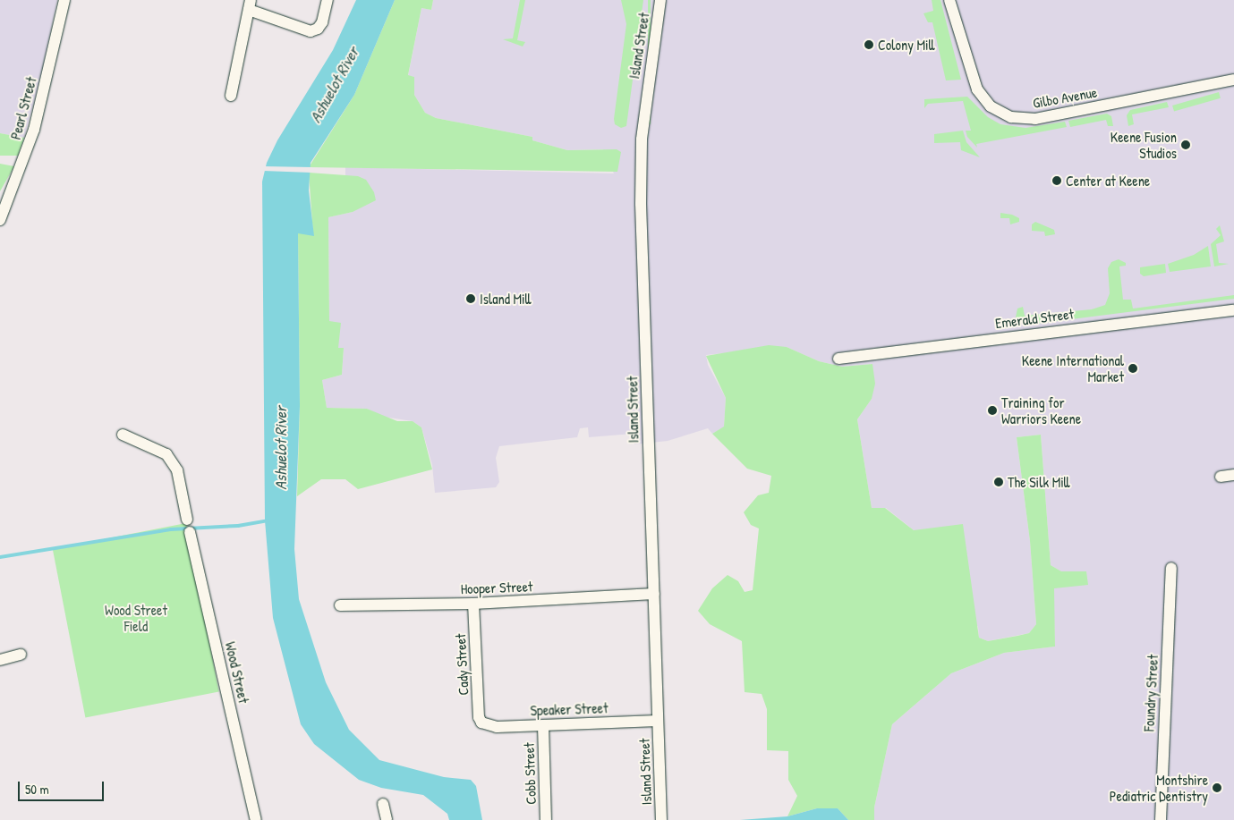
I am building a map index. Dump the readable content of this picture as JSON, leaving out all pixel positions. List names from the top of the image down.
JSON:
{
  "streets": {
    "street": [
      "Island Street",
      "Gilbo Avenue",
      "Pearl Street",
      "Emerald Street",
      "Hooper Street",
      "Cady Street",
      "Wood Street",
      "Foundry Street",
      "Speaker Street",
      "Cobb Street"
    ]
  },
  "crossings": [
    ["Island Street", "Hooper Street"],
    ["Island Street", "Speaker Street"],
    ["Hooper Street", "Cady Street"],
    ["Cady Street", "Speaker Street"],
    ["Speaker Street", "Cobb Street"]
  ],
  "water": ["Ashuelot River"],
  "parks": ["Wood Street Field"],
  "places": [
    "Colony Mill",
    "Keene Fusion Studios",
    "Center at Keene",
    "Island Mill",
    "Keene International Market",
    "Training for Warriors Keene",
    "The Silk Mill",
    "Montshire Pediatric Dentistry"
  ],
  "scale_bar": "50 m"
}
